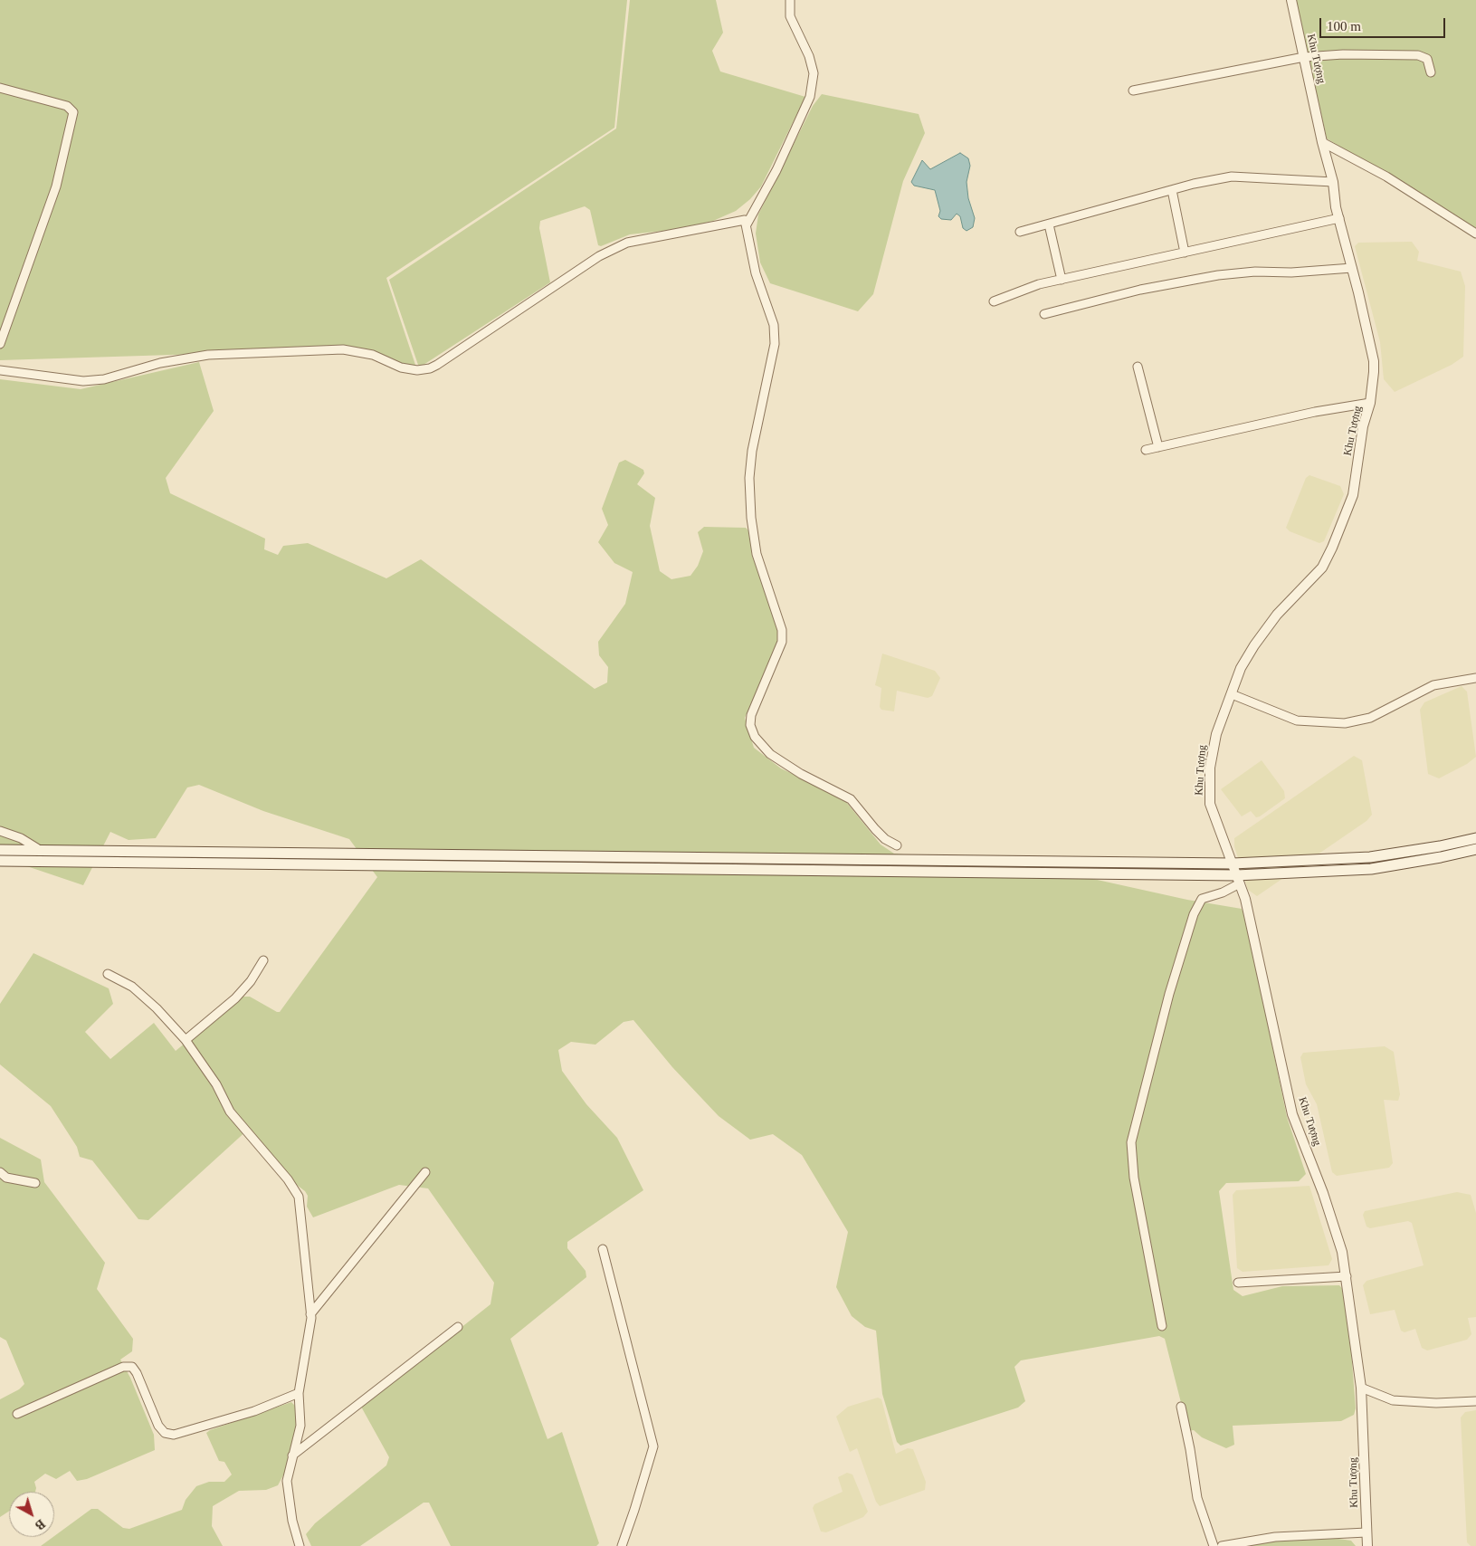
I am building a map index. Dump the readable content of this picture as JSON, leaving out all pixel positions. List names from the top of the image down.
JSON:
{
  "streets": {
    "street": ["Khu Tượng"]
  },
  "scale_bar": "100 m",
  "north": "bottom right"
}
